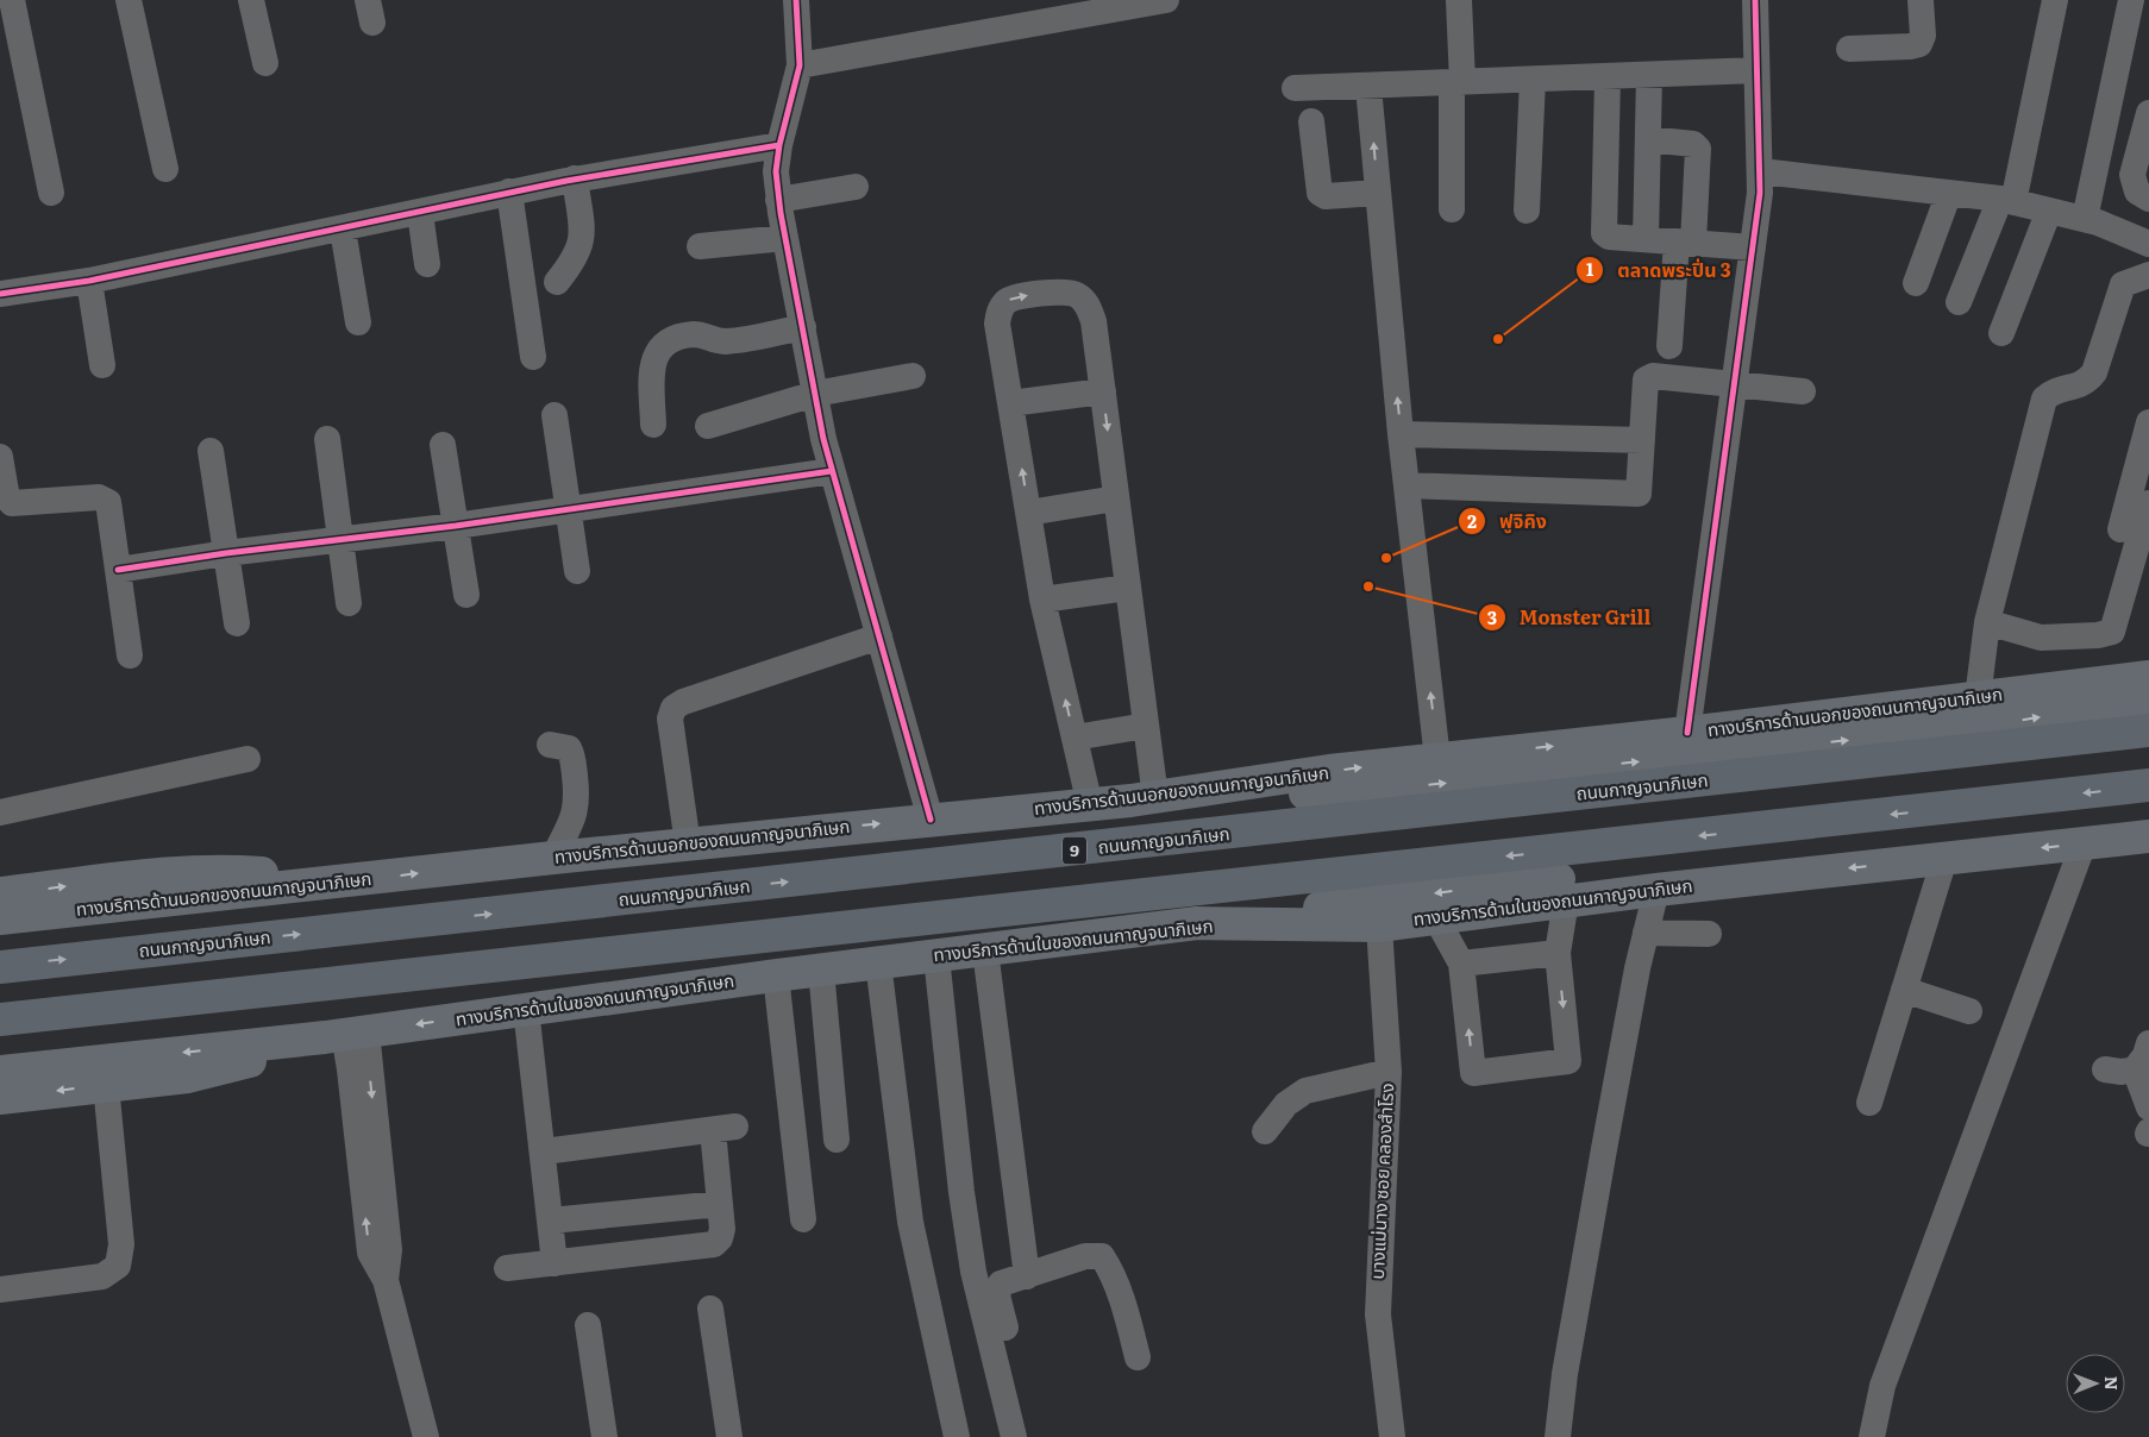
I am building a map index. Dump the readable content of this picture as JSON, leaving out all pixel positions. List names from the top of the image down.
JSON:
{
  "streets": {
    "highway": ["ถนนกาญจนาภิเษก", "9"],
    "main road": ["ทางบริการด้านนอกของถนนกาญจนาภิเษก", "ทางบริการด้านในของถนนกาญจนาภิเษก"],
    "street": ["บางแม่นาง ซอย คลองสำโรง"]
  },
  "crossings": [
    ["ทางบริการด้านในของถนนกาญจนาภิเษก", "บางแม่นาง ซอย คลองสำโรง"]
  ],
  "places": ["ตลาดพระปิ่น 3", "ฟูจิคิง", "Monster Grill"],
  "north": "right"
}
